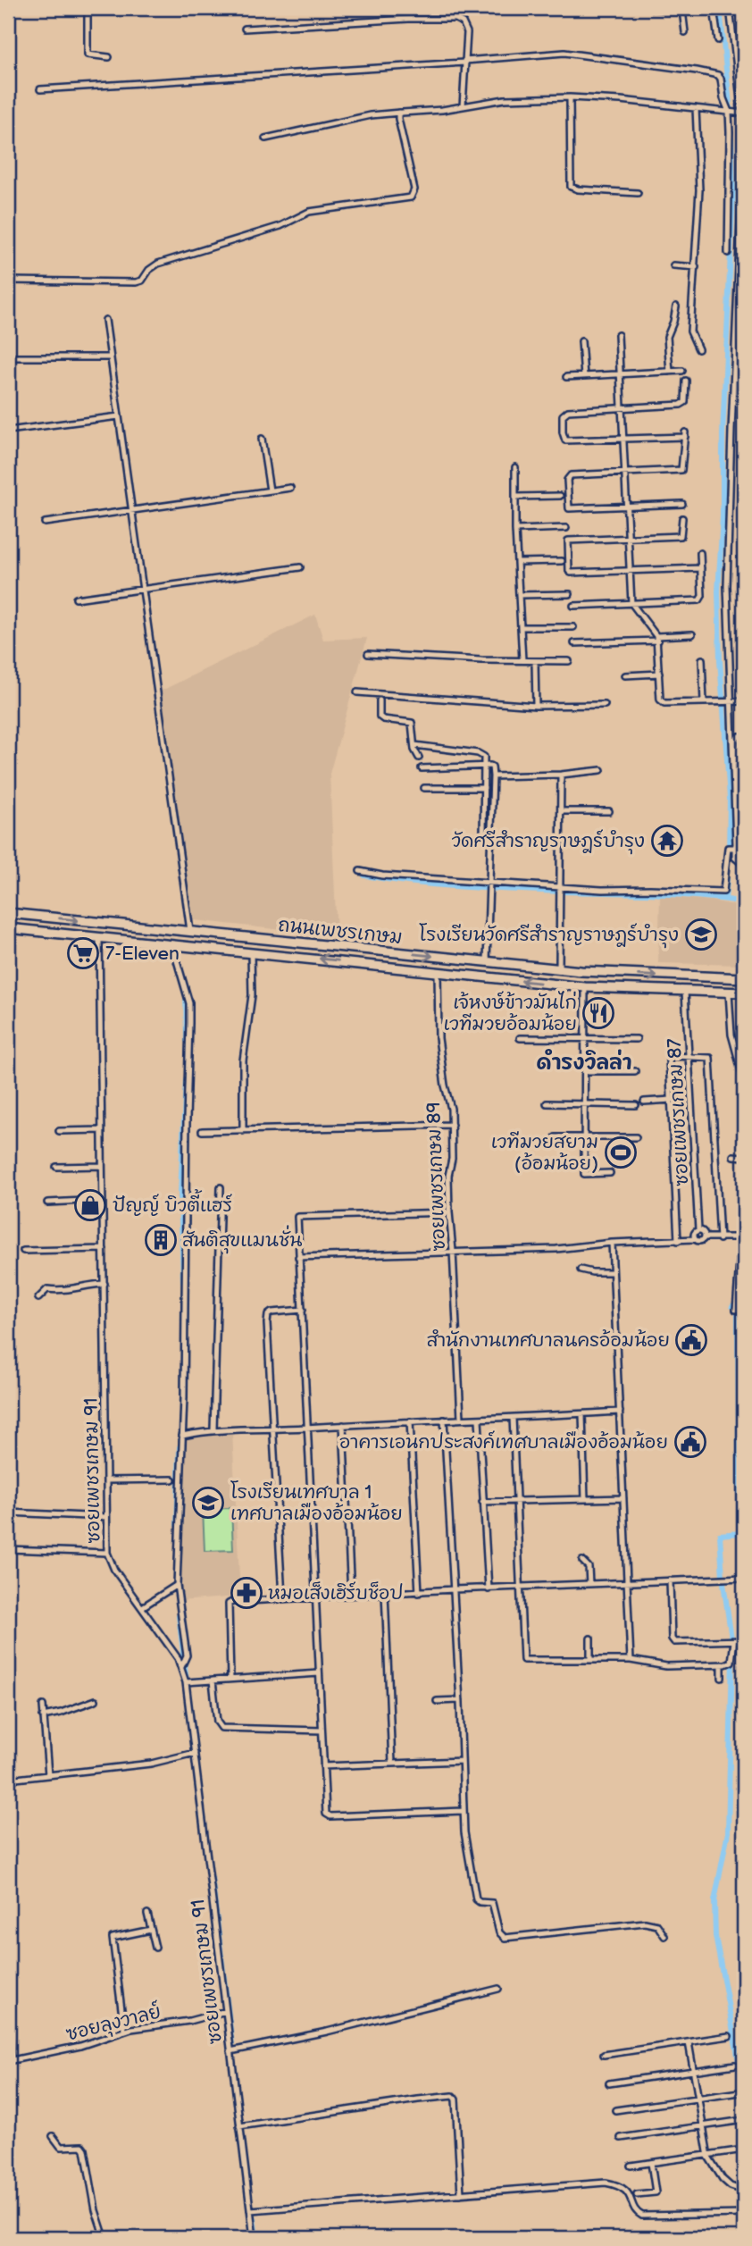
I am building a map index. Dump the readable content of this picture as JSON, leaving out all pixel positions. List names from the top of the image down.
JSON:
{
  "streets": {
    "main road": ["ถนนเพชรเกษม"],
    "street": [
      "ซอยเพชรเกษม 87",
      "ซอยเพชรเกษม 89",
      "ซอยเพชรเกษม 91",
      "ซอยลุงวาลย์"
    ]
  },
  "crossings": [
    ["ถนนเพชรเกษม", "ซอยเพชรเกษม 87"],
    ["ถนนเพชรเกษม", "ซอยเพชรเกษม 89"],
    ["ถนนเพชรเกษม", "ซอยเพชรเกษม 91"],
    ["ซอยเพชรเกษม 91", "ซอยลุงวาลย์"]
  ],
  "districts": ["ดำรงวิลล่า"],
  "places": {
    "temple": ["วัดศรีสําราญราษฎร์บํารุง"],
    "school or university": ["โรงเรียนวัดศรีสําราญราษฎร์บํารุง", "โรงเรียนเทศบาล 1 เทศบาลเมืองอ้อมน้อย"],
    "supermarket": ["7-Eleven"],
    "restaurant": ["เจ้หงษ์ข้าวมันไก่ เวทีมวยอ้อมน้อย"],
    "sports": ["เวทีมวยสยาม (อ้อมน้อย)"],
    "shop": ["ปัญญ์ บิวตี้แฮร์"],
    "building": ["สันติสุขแมนชั่น"],
    "public building": ["สำนักงานเทศบาลนครอ้อมน้อย", "อาคารเอนกประสงค์เทศบาลเมืองอ้อมน้อย"],
    "pharmacy": ["หมอเส็งเฮิร์บช็อป"]
  }
}
